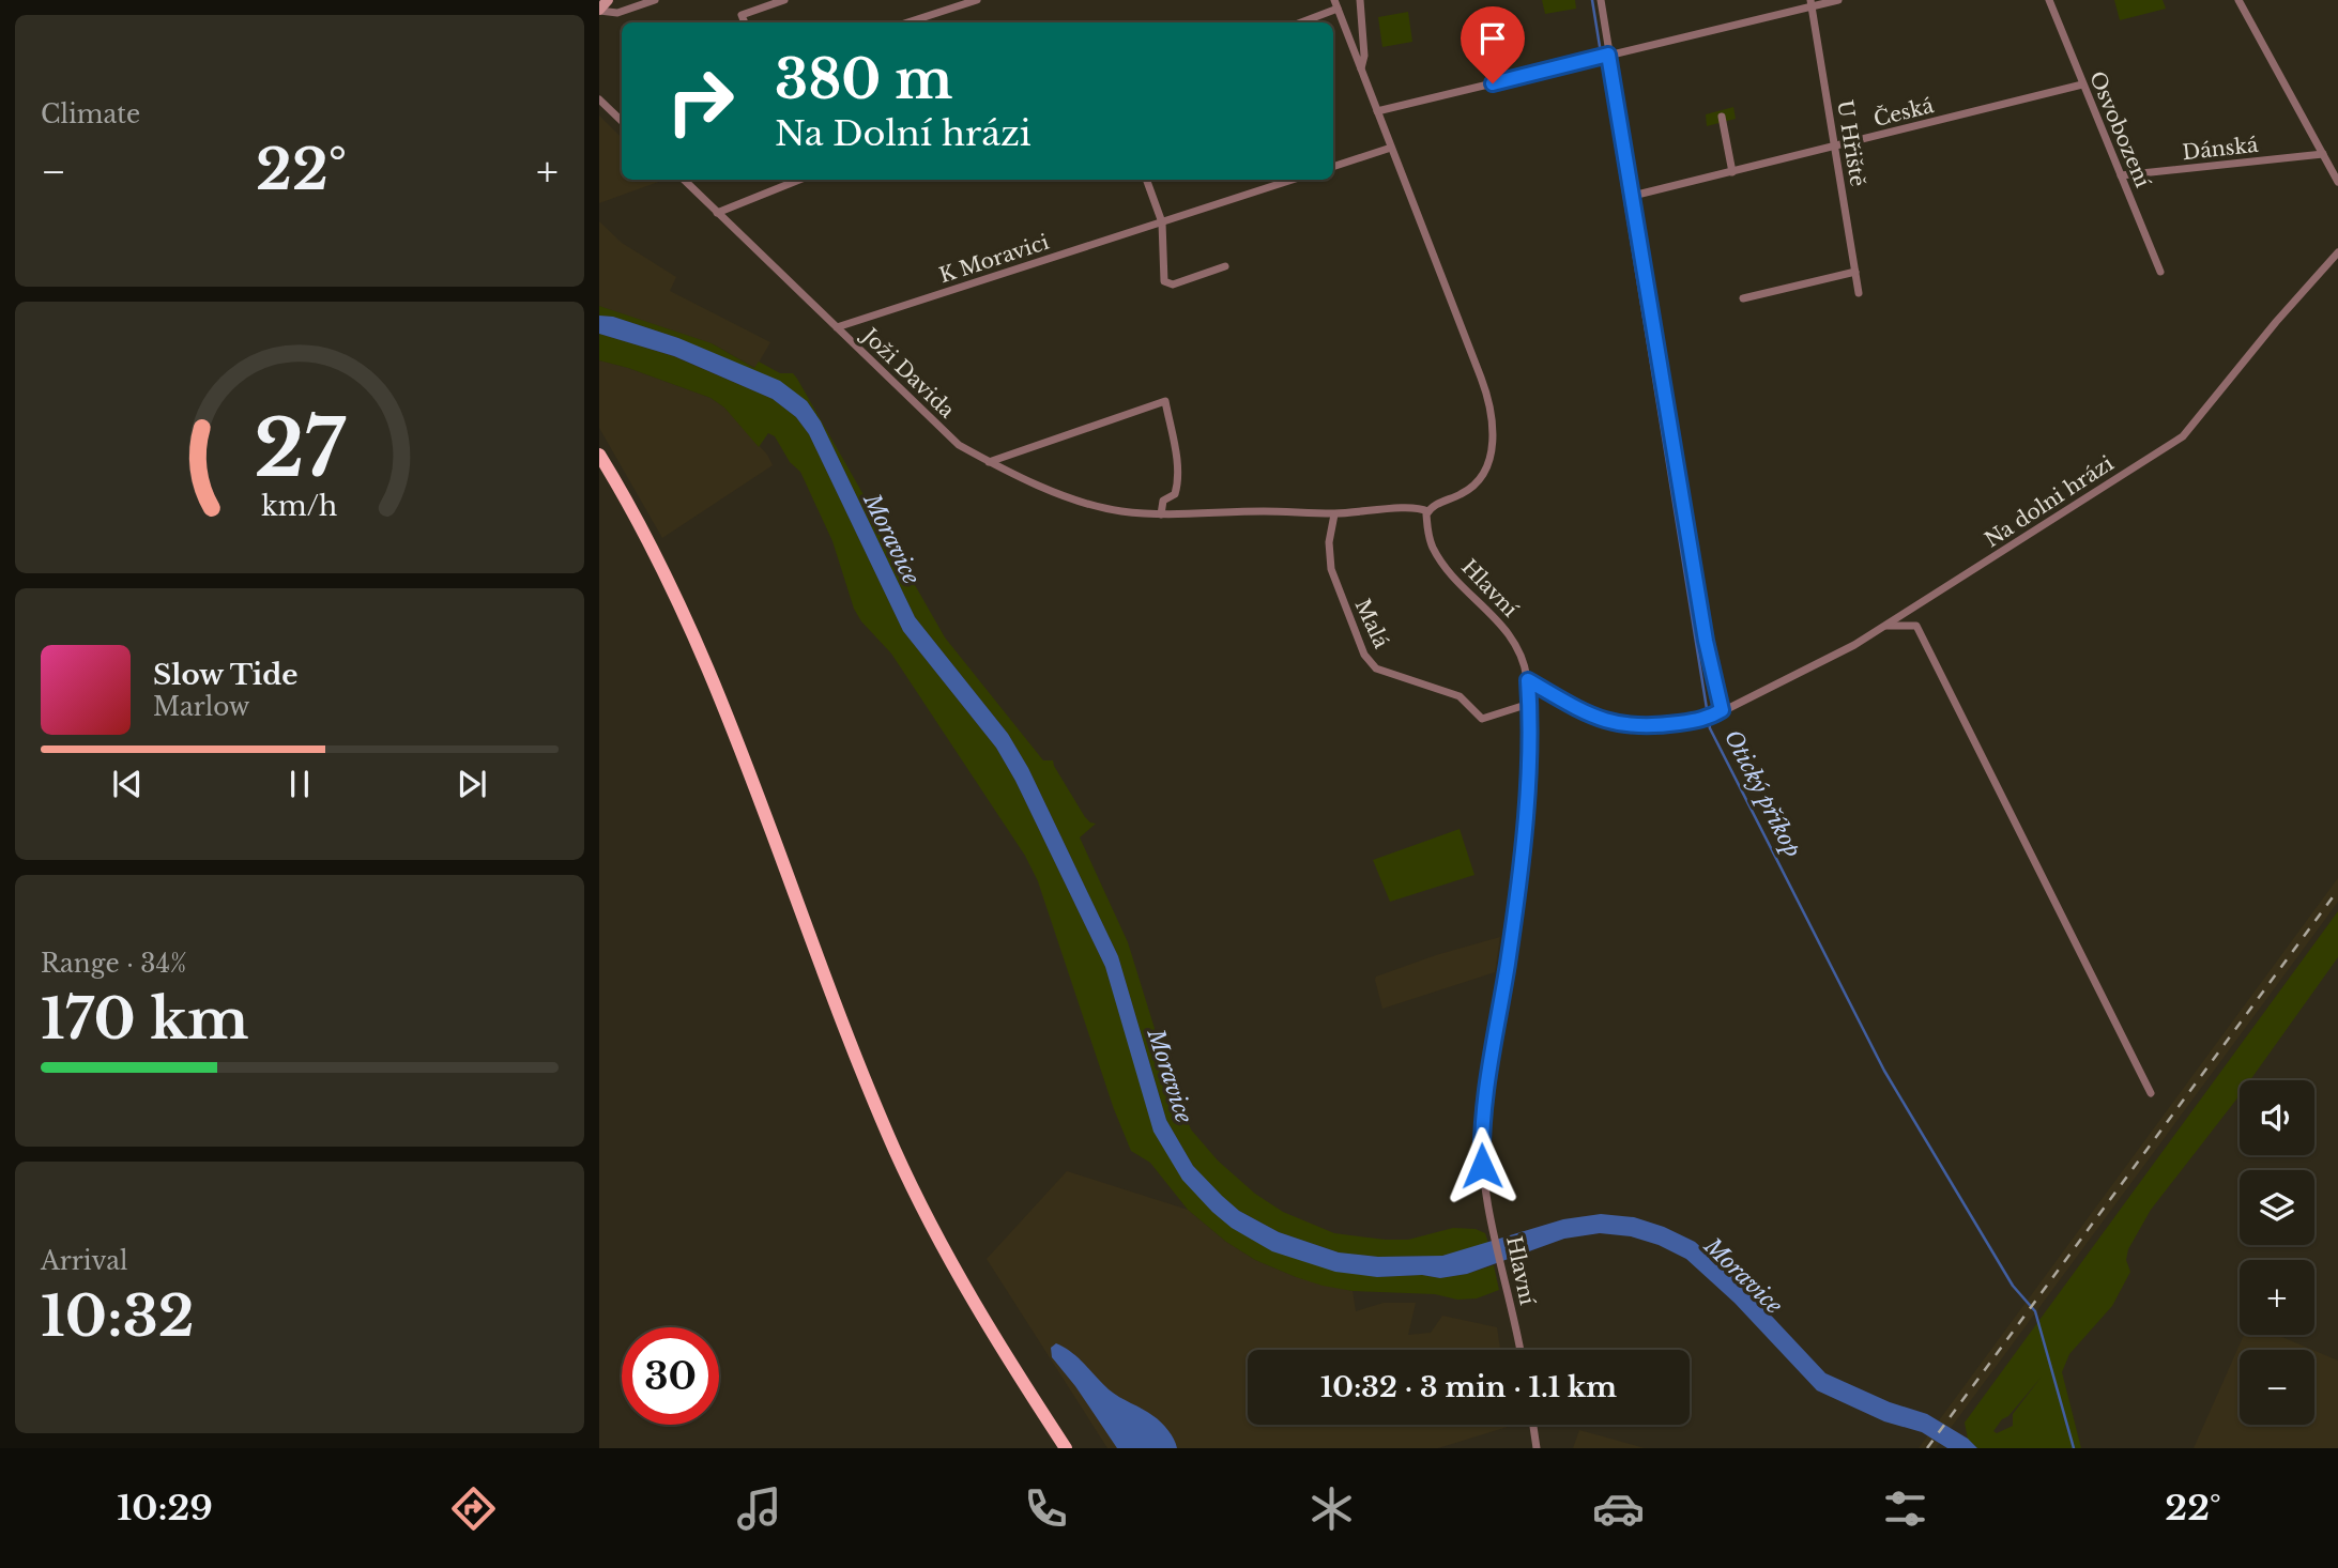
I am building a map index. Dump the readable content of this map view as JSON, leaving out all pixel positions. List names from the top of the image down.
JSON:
{
  "streets": {
    "street": [
      "Česká",
      "Osvobození",
      "U Hřiště",
      "Dánská",
      "K Moravici",
      "Joži Davida",
      "Na dolni hrázi",
      "Hlavní",
      "Malá"
    ]
  },
  "crossings": [
    ["Česká", "Osvobození"],
    ["Česká", "U Hřiště"],
    ["Osvobození", "Dánská"],
    ["K Moravici", "Joži Davida"],
    ["Joži Davida", "Hlavní"],
    ["Joži Davida", "Malá"],
    ["Na dolni hrázi", "Hlavní"],
    ["Hlavní", "Malá"]
  ],
  "water": ["Moravice", "Otický příkop"],
  "page": {
    "tile": [
      "Climate",
      ["Range · 34%", "170 km"],
      ["Arrival", "10:32"]
    ],
    "turn": ["380 m", "Na Dolní hrázi"],
    "heat": ["−", "22°", "+"],
    "song": ["Slow Tide", "Marlow"],
    "map_buttons": ["+", "−"],
    "limit": "30",
    "trip": "10:32 · 3 min · 1.1 km",
    "tabs": ["10:29", "22°"],
    "gauge": ["27", "km/h"]
  }
}
